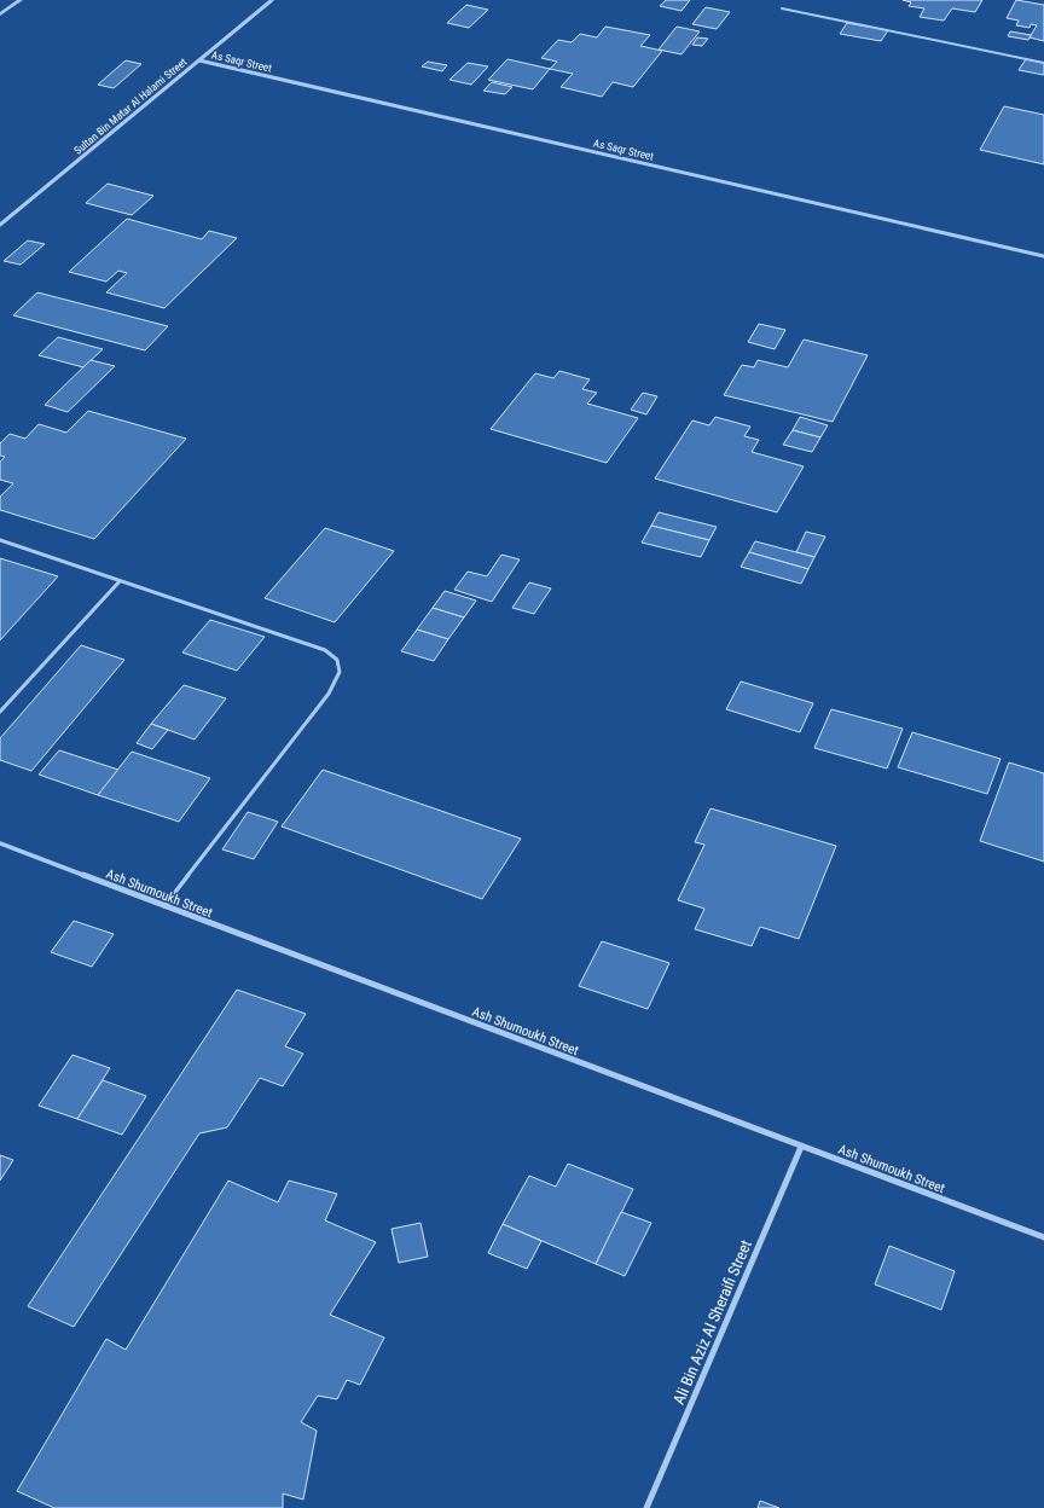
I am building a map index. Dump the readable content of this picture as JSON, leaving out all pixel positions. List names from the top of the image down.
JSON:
{
  "streets": {
    "street": [
      "As Saqr Street",
      "Sultan Bin Matar Al Halami Street",
      "Ash Shumoukh Street",
      "Ali Bin Aziz Al Sheraifi Street"
    ]
  },
  "crossings": [
    ["As Saqr Street", "Sultan Bin Matar Al Halami Street"],
    ["Ash Shumoukh Street", "Ali Bin Aziz Al Sheraifi Street"]
  ]
}
